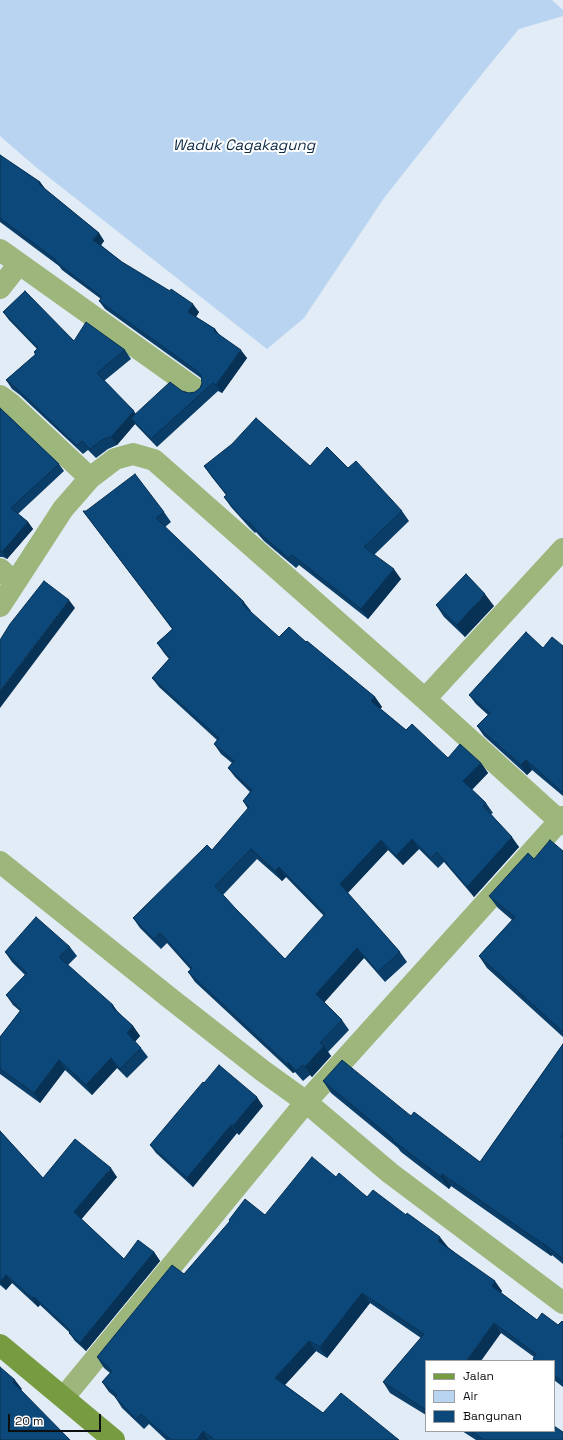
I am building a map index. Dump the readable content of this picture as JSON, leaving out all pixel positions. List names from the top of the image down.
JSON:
{
  "water": ["Waduk Cagakagung"],
  "legend": ["Jalan", "Air", "Bangunan"],
  "scale_bar": "20 m"
}
